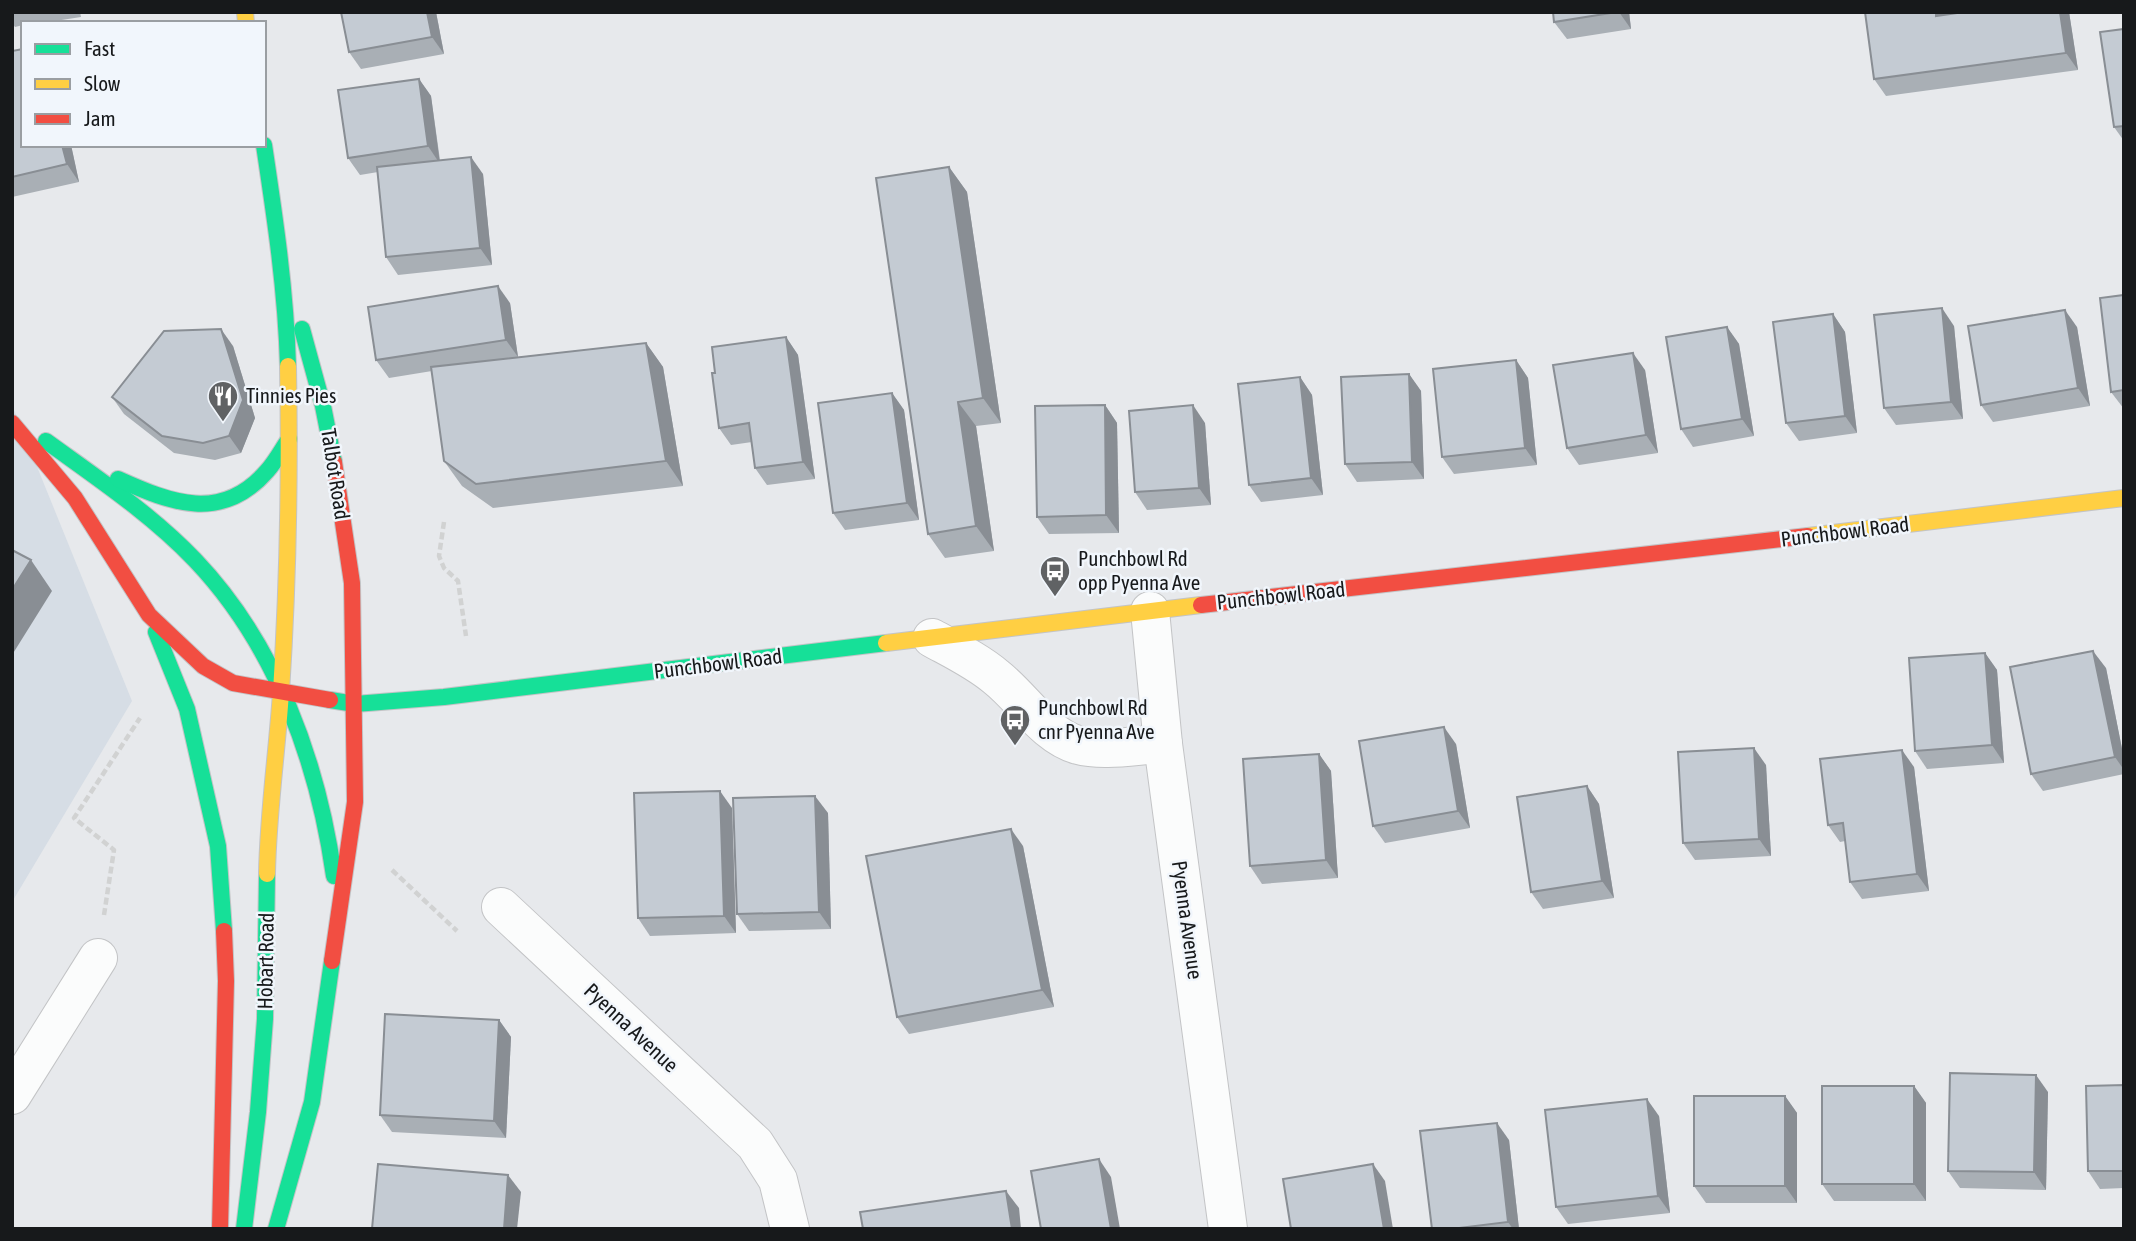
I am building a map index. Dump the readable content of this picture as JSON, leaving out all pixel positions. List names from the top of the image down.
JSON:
{
  "streets": {
    "main road": ["Talbot Road", "Punchbowl Road", "Hobart Road"],
    "street": ["Pyenna Avenue"]
  },
  "crossings": [
    ["Talbot Road", "Punchbowl Road"],
    ["Talbot Road", "Hobart Road"],
    ["Punchbowl Road", "Pyenna Avenue"]
  ],
  "places": {
    "restaurant": ["Tinnies Pies"],
    "bus stop": ["Punchbowl Rd opp Pyenna Ave", "Punchbowl Rd cnr Pyenna Ave"]
  },
  "legend": ["Fast", "Slow", "Jam"]
}
